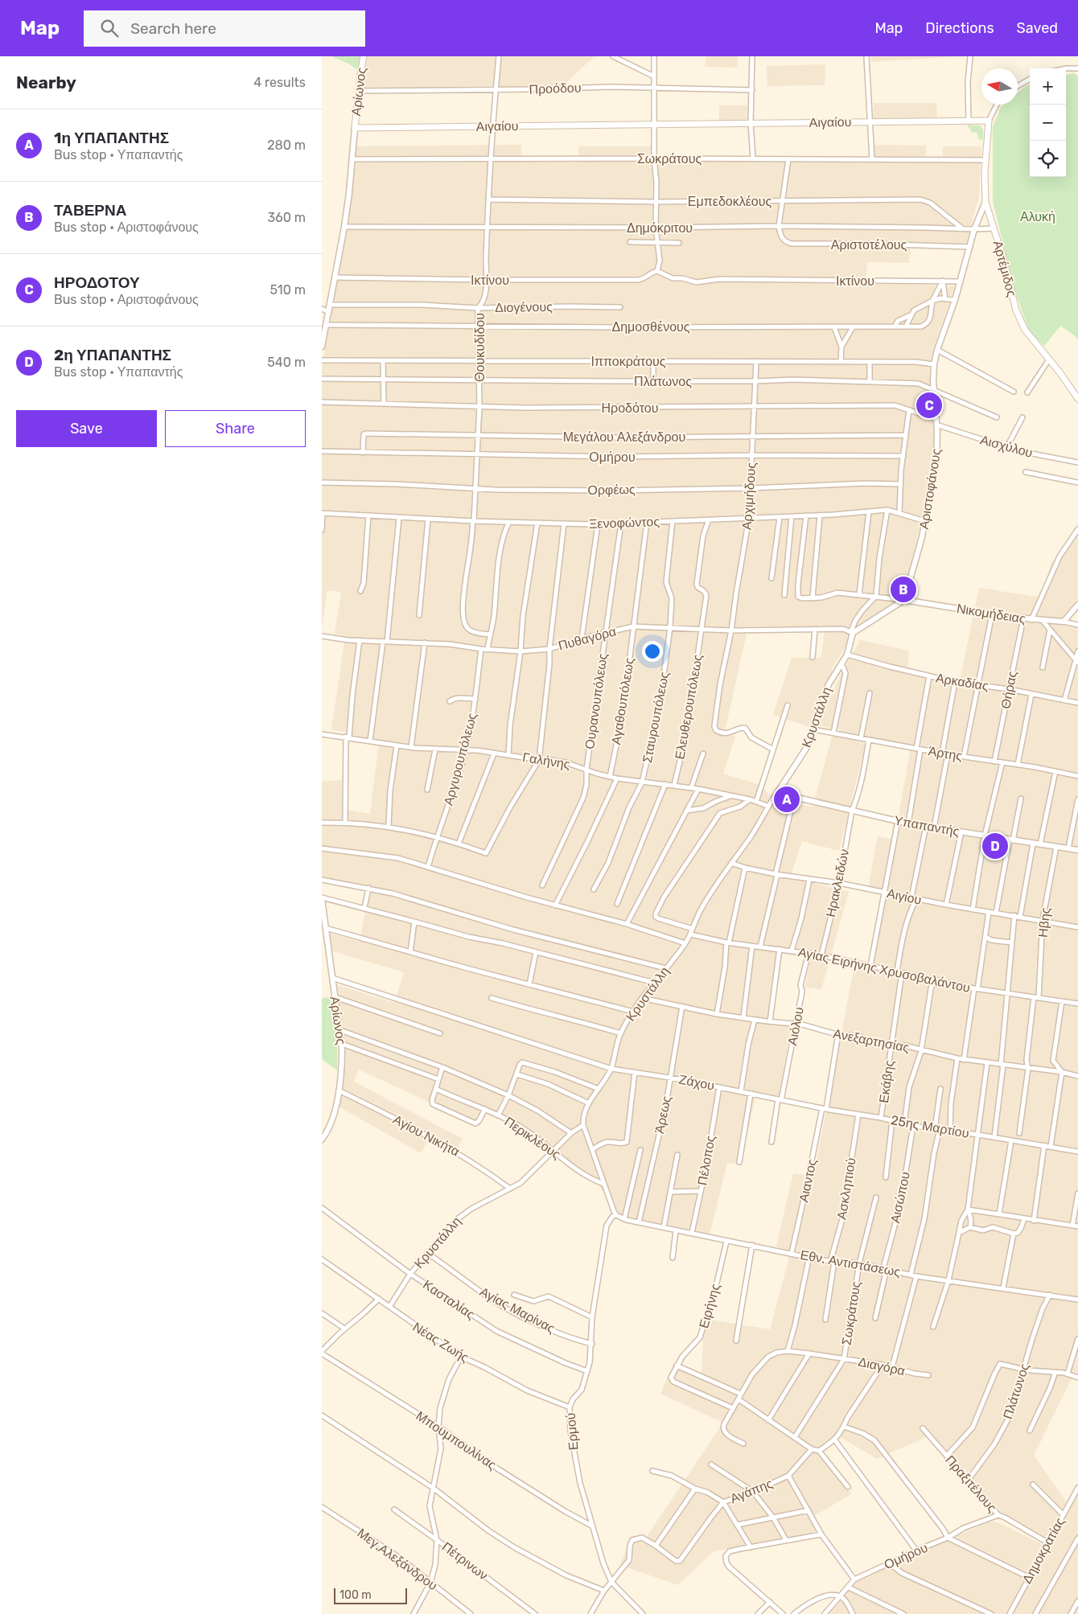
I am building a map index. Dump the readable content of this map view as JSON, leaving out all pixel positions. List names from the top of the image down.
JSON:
{
  "streets": {
    "main road": ["Αρίωνος", "Αιγαίου", "Αρτέμιδος"],
    "street": [
      "Προόδου",
      "Σωκράτους",
      "Εμπεδοκλέους",
      "Δημόκριτου",
      "Αριστοτέλους",
      "Ικτίνου",
      "Διογένους",
      "Δημοσθένους",
      "Θουκυδίδου",
      "Ιπποκράτους",
      "Πλάτωνος",
      "Ηροδότου",
      "Μεγάλου Αλεξάνδρου",
      "Αισχύλου",
      "Ομήρου",
      "Αριστοφάνους",
      "Ορφέως",
      "Αρχιμήδους",
      "Ξενοφώντος",
      "Νικομήδειας",
      "Πυθαγόρα",
      "Αρκαδίας",
      "Θήρας",
      "Ουρανουπόλεως",
      "Αγαθουπόλεως",
      "Ελευθερουπόλεως",
      "Σταυρουπόλεως",
      "Κρυστάλλη",
      "Άρτης",
      "Αργυρουπόλεως",
      "Γαλήνης",
      "Υπαπαντής",
      "Ηρακλειδών",
      "Αιγίου",
      "Ηβης",
      "Αγίας Ειρήνης Χρυσοβαλάντου",
      "Αιόλου",
      "Ανεξαρτησίας",
      "Εκάβης",
      "Ζάχου",
      "Άρεως",
      "25ης Μαρτίου",
      "Αγίου Νικήτα",
      "Περικλέους",
      "Πέλοπος",
      "Αιαντος",
      "Ασκληπιού",
      "Αισώπου",
      "Εθν. Αντιστάσεως",
      "Κασταλίας",
      "Ειρήνης",
      "Αγίας Μαρίνας",
      "Νέας Ζωής",
      "Διαγόρα",
      "Ερμού",
      "Μπουμπουλίνας",
      "Πραξιτέλους",
      "Αγάπης",
      "Δημοκρατίας",
      "Μεγ.Αλεξάνδρου",
      "Πέτρινων"
    ]
  },
  "crossings": [
    ["Προόδου", "Αρίωνος"],
    ["Προόδου", "Θουκυδίδου"],
    ["Αρίωνος", "Αιγαίου"],
    ["Αρίωνος", "Ζάχου"],
    ["Αρίωνος", "Αγίου Νικήτα"],
    ["Αιγαίου", "Αρτέμιδος"],
    ["Αιγαίου", "Θουκυδίδου"],
    ["Σωκράτους", "Αρτέμιδος"],
    ["Σωκράτους", "Θουκυδίδου"],
    ["Σωκράτους", "Εθν. Αντιστάσεως"],
    ["Σωκράτους", "Διαγόρα"],
    ["Εμπεδοκλέους", "Δημόκριτου"],
    ["Εμπεδοκλέους", "Θουκυδίδου"],
    ["Δημόκριτου", "Αριστοτέλους"],
    ["Δημόκριτου", "Αρτέμιδος"],
    ["Δημόκριτου", "Θουκυδίδου"],
    ["Δημόκριτου", "Αριστοφάνους"],
    ["Αριστοτέλους", "Αριστοφάνους"],
    ["Αρτέμιδος", "Αριστοφάνους"],
    ["Ικτίνου", "Θουκυδίδου"],
    ["Ικτίνου", "Αριστοφάνους"],
    ["Διογένους", "Θουκυδίδου"],
    ["Δημοσθένους", "Θουκυδίδου"],
    ["Θουκυδίδου", "Ιπποκράτους"],
    ["Θουκυδίδου", "Πλάτωνος"],
    ["Θουκυδίδου", "Ηροδότου"],
    ["Θουκυδίδου", "Μεγάλου Αλεξάνδρου"],
    ["Θουκυδίδου", "Ομήρου"],
    ["Θουκυδίδου", "Ορφέως"],
    ["Θουκυδίδου", "Ξενοφώντος"],
    ["Ιπποκράτους", "Αριστοφάνους"],
    ["Ιπποκράτους", "Αρχιμήδους"],
    ["Πλάτωνος", "Αριστοφάνους"],
    ["Πλάτωνος", "Αρχιμήδους"],
    ["Πλάτωνος", "Εθν. Αντιστάσεως"],
    ["Πλάτωνος", "Πραξιτέλους"],
    ["Ηροδότου", "Αισχύλου"],
    ["Ηροδότου", "Αριστοφάνους"],
    ["Ηροδότου", "Αρχιμήδους"],
    ["Μεγάλου Αλεξάνδρου", "Ομήρου"],
    ["Μεγάλου Αλεξάνδρου", "Αρχιμήδους"],
    ["Αισχύλου", "Αριστοφάνους"],
    ["Ομήρου", "Αρχιμήδους"],
    ["Ομήρου", "Πραξιτέλους"],
    ["Αριστοφάνους", "Ξενοφώντος"],
    ["Αριστοφάνους", "Νικομήδειας"],
    ["Ορφέως", "Αρχιμήδους"],
    ["Αρχιμήδους", "Ξενοφώντος"],
    ["Αρχιμήδους", "Πυθαγόρα"],
    ["Ξενοφώντος", "Ουρανουπόλεως"],
    ["Ξενοφώντος", "Αγαθουπόλεως"],
    ["Ξενοφώντος", "Ελευθερουπόλεως"],
    ["Ξενοφώντος", "Σταυρουπόλεως"],
    ["Νικομήδειας", "Θήρας"],
    ["Πυθαγόρα", "Ουρανουπόλεως"],
    ["Πυθαγόρα", "Αγαθουπόλεως"],
    ["Πυθαγόρα", "Ελευθερουπόλεως"],
    ["Πυθαγόρα", "Σταυρουπόλεως"],
    ["Πυθαγόρα", "Κρυστάλλη"],
    ["Πυθαγόρα", "Αργυρουπόλεως"],
    ["Αρκαδίας", "Θήρας"],
    ["Αρκαδίας", "Κρυστάλλη"],
    ["Θήρας", "Άρτης"],
    ["Ουρανουπόλεως", "Γαλήνης"],
    ["Αγαθουπόλεως", "Γαλήνης"],
    ["Ελευθερουπόλεως", "Γαλήνης"],
    ["Σταυρουπόλεως", "Γαλήνης"],
    ["Κρυστάλλη", "Άρτης"],
    ["Κρυστάλλη", "Γαλήνης"],
    ["Κρυστάλλη", "Υπαπαντής"],
    ["Κρυστάλλη", "Αιγίου"],
    ["Κρυστάλλη", "Αγίας Ειρήνης Χρυσοβαλάντου"],
    ["Κρυστάλλη", "Ανεξαρτησίας"],
    ["Κρυστάλλη", "Ζάχου"],
    ["Κρυστάλλη", "Αγίου Νικήτα"],
    ["Κρυστάλλη", "Περικλέους"],
    ["Κρυστάλλη", "Κασταλίας"],
    ["Κρυστάλλη", "Αγίας Μαρίνας"],
    ["Κρυστάλλη", "Νέας Ζωής"],
    ["Άρτης", "Ηρακλειδών"],
    ["Αργυρουπόλεως", "Γαλήνης"],
    ["Υπαπαντής", "Ηρακλειδών"],
    ["Υπαπαντής", "Ηβης"],
    ["Ηρακλειδών", "Αιγίου"],
    ["Ηρακλειδών", "Αγίας Ειρήνης Χρυσοβαλάντου"],
    ["Αιγίου", "Ηβης"],
    ["Αιγίου", "Εκάβης"],
    ["Ηβης", "Αγίας Ειρήνης Χρυσοβαλάντου"],
    ["Ηβης", "Ανεξαρτησίας"],
    ["Αγίας Ειρήνης Χρυσοβαλάντου", "Αιόλου"],
    ["Αγίας Ειρήνης Χρυσοβαλάντου", "Εκάβης"],
    ["Αιόλου", "Ανεξαρτησίας"],
    ["Αιόλου", "Ζάχου"],
    ["Αιόλου", "25ης Μαρτίου"],
    ["Ανεξαρτησίας", "Εκάβης"],
    ["Ανεξαρτησίας", "Άρεως"],
    ["Ανεξαρτησίας", "Αιαντος"],
    ["Εκάβης", "25ης Μαρτίου"],
    ["Ζάχου", "Άρεως"],
    ["Ζάχου", "25ης Μαρτίου"],
    ["Ζάχου", "Πέλοπος"],
    ["Άρεως", "Εθν. Αντιστάσεως"],
    ["25ης Μαρτίου", "Αιαντος"],
    ["25ης Μαρτίου", "Ασκληπιού"],
    ["25ης Μαρτίου", "Αισώπου"],
    ["Πέλοπος", "Εθν. Αντιστάσεως"],
    ["Αιαντος", "Εθν. Αντιστάσεως"],
    ["Ασκληπιού", "Εθν. Αντιστάσεως"],
    ["Αισώπου", "Εθν. Αντιστάσεως"],
    ["Εθν. Αντιστάσεως", "Ειρήνης"],
    ["Κασταλίας", "Ερμού"],
    ["Αγίας Μαρίνας", "Ερμού"],
    ["Νέας Ζωής", "Ερμού"],
    ["Ερμού", "Μπουμπουλίνας"],
    ["Πραξιτέλους", "Δημοκρατίας"]
  ],
  "parks": ["Αλυκή"],
  "scale_bar": "100 m",
  "north": "left",
  "page": {
    "header": "Map",
    "search": "Search here",
    "nav": ["Map", "Directions", "Saved"],
    "heading": ["Nearby", "4 results"],
    "map_buttons": ["+", "−"],
    "list": [
      {
        "mark": "A",
        "name": "1η ΥΠΑΠΑΝΤΗΣ",
        "note": "Bus stop · Υπαπαντής",
        "value": "280 m"
      },
      {
        "mark": "B",
        "name": "ΤΑΒΕΡΝΑ",
        "note": "Bus stop · Αριστοφάνους",
        "value": "360 m"
      },
      {
        "mark": "C",
        "name": "ΗΡΟΔΟΤΟΥ",
        "note": "Bus stop · Αριστοφάνους",
        "value": "510 m"
      },
      {
        "mark": "D",
        "name": "2η ΥΠΑΠΑΝΤΗΣ",
        "note": "Bus stop · Υπαπαντής",
        "value": "540 m"
      }
    ],
    "pins": [
      "C",
      "B",
      "A",
      "D"
    ],
    "buttons": ["Save", "Share"],
    "scale": "100 m"
  }
}
